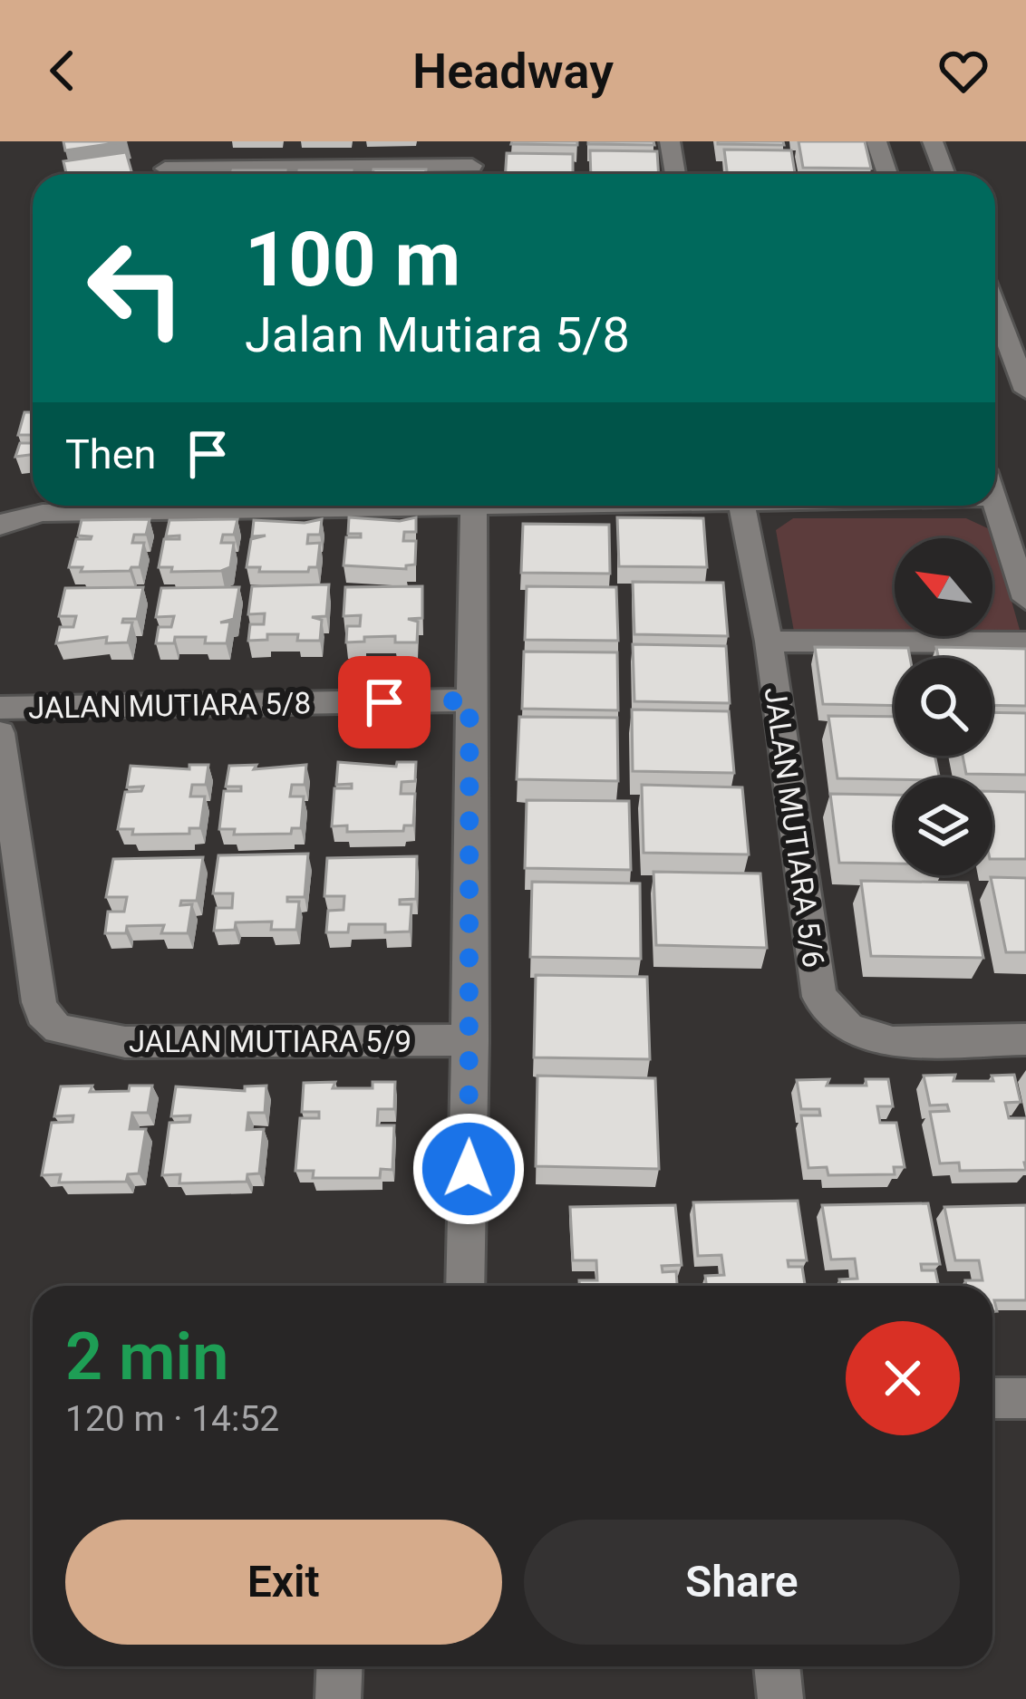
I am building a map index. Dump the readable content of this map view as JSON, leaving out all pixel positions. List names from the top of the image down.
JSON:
{
  "streets": {
    "street": ["JALAN MUTIARA 5/8", "JALAN MUTIARA 5/6", "JALAN MUTIARA 5/9"]
  },
  "north": "top left",
  "page": {
    "header": "Headway",
    "turn": ["100 m", "Jalan Mutiara 5/8"],
    "then": "Then",
    "heading": ["2 min", "120 m · 14:52"],
    "buttons": ["Exit", "Share"]
  }
}
